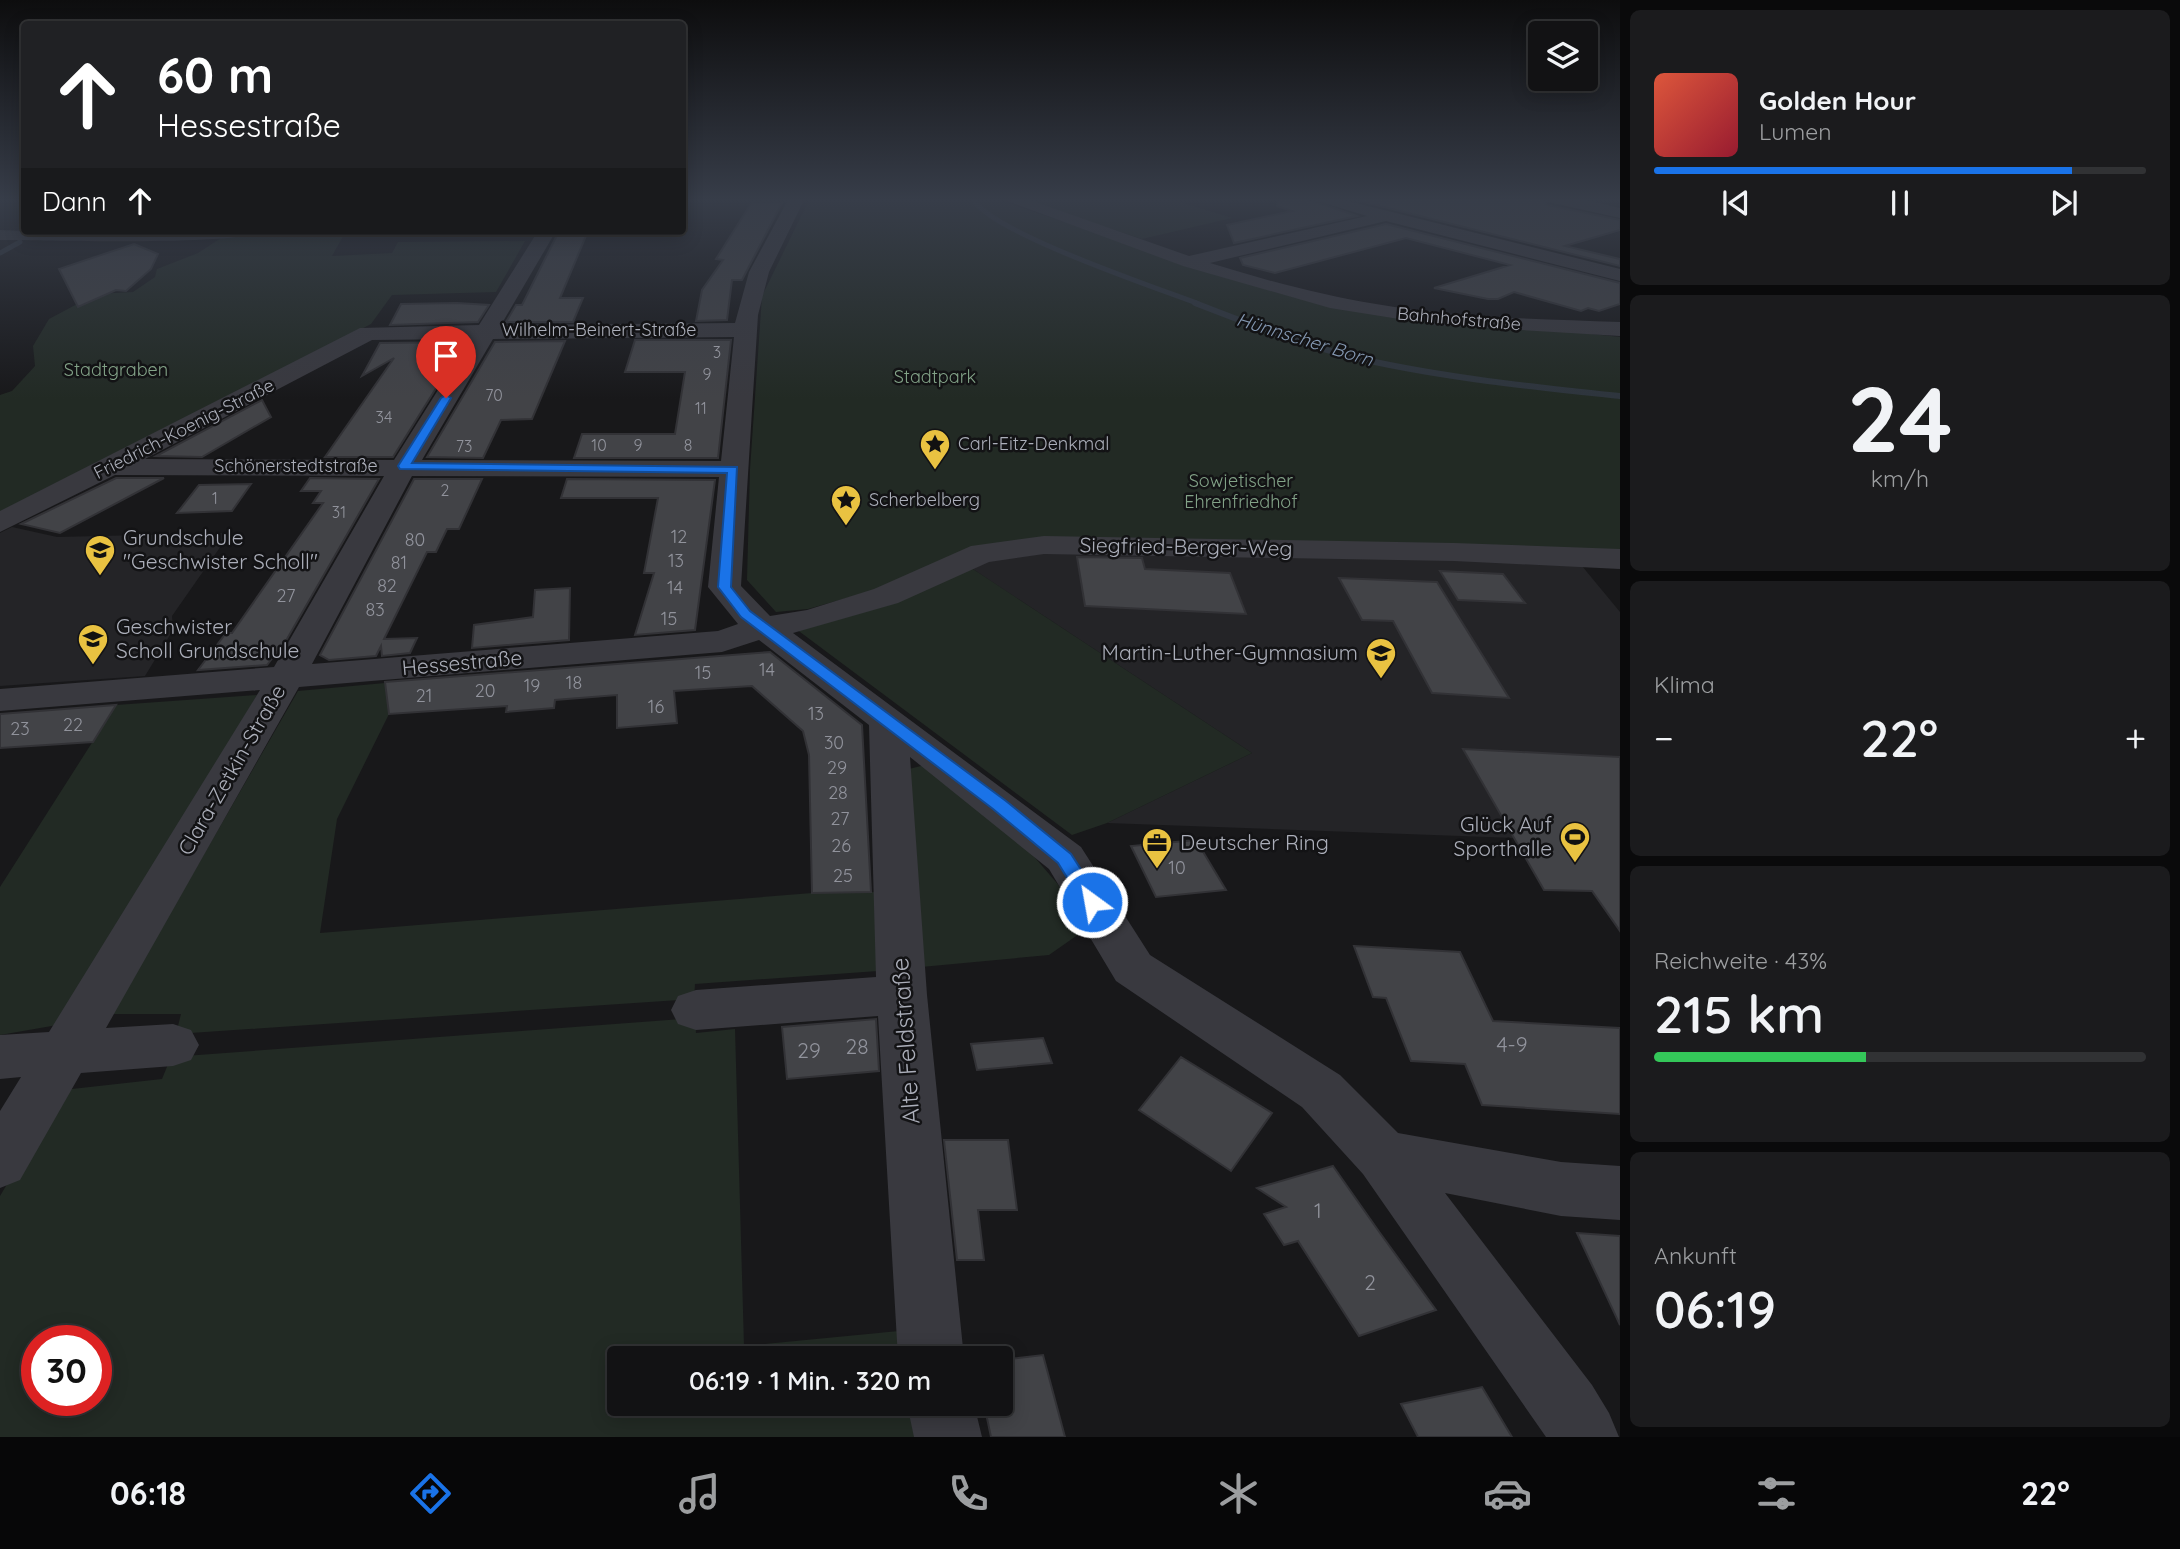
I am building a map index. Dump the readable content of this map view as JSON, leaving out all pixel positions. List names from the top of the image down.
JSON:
{
  "streets": {
    "street": [
      "Bahnhofstraße",
      "Wilhelm-Beinert-Straße",
      "Friedrich-Koenig-Straße",
      "Schönerstedtstraße",
      "Siegfried-Berger-Weg",
      "Hessestraße",
      "Clara-Zetkin-Straße",
      "Alte Feldstraße"
    ]
  },
  "crossings": [
    ["Wilhelm-Beinert-Straße", "Friedrich-Koenig-Straße"],
    ["Wilhelm-Beinert-Straße", "Clara-Zetkin-Straße"],
    ["Friedrich-Koenig-Straße", "Schönerstedtstraße"],
    ["Schönerstedtstraße", "Clara-Zetkin-Straße"],
    ["Siegfried-Berger-Weg", "Hessestraße"],
    ["Hessestraße", "Clara-Zetkin-Straße"]
  ],
  "water": ["Hünnscher Born"],
  "parks": ["Stadtgraben", "Stadtpark", "Sowjetischer Ehrenfriedhof"],
  "places": {
    "place": ["Carl-Eitz-Denkmal", "Scherbelberg"],
    "school or university": ["Grundschule \"Geschwister Scholl\"", "Geschwister Scholl Grundschule", "Martin-Luther-Gymnasium"],
    "sports": ["Glück Auf Sporthalle"],
    "office": ["Deutscher Ring"]
  },
  "house_numbers": [
    "3",
    "9",
    "70",
    "11",
    "34",
    "10",
    "9",
    "8",
    "73",
    "2",
    "1",
    "31",
    "12",
    "80",
    "13",
    "81",
    "82",
    "14",
    "27",
    "83",
    "15",
    "14",
    "15",
    "18",
    "19",
    "20",
    "21",
    "16",
    "13",
    "22",
    "23",
    "30",
    "29",
    "28",
    "27",
    "26",
    "10",
    "25",
    "4-9",
    "28",
    "29",
    "1",
    "2"
  ],
  "page": {
    "turn": ["60 m", "Hessestraße"],
    "song": ["Golden Hour", "Lumen"],
    "then": "Dann",
    "tile": [
      ["24", "km/h"],
      "Klima",
      ["Reichweite · 43%", "215 km"],
      ["Ankunft", "06:19"]
    ],
    "heat": ["−", "22°", "+"],
    "limit": "30",
    "trip": "06:19 · 1 Min. · 320 m",
    "tabs": ["06:18", "22°"]
  }
}
